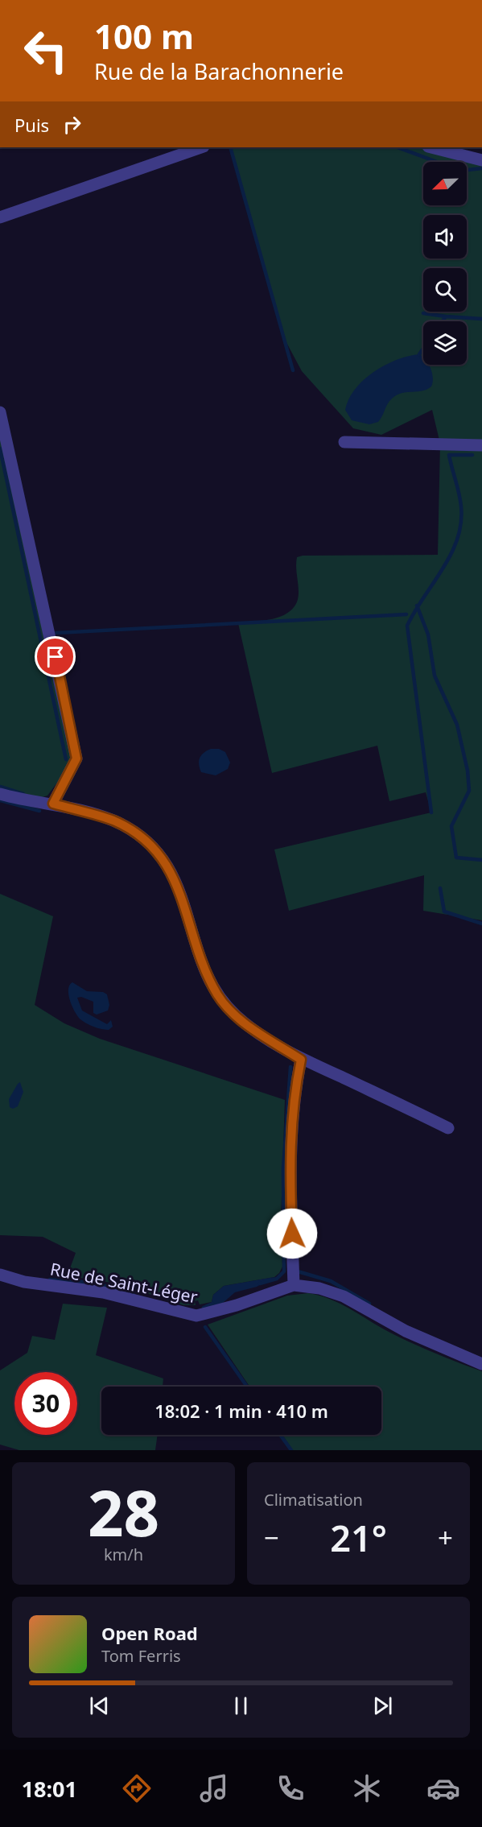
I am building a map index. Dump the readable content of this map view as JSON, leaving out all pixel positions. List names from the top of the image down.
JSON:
{
  "streets": {
    "street": ["Rue de Saint-Léger"]
  },
  "north": "bottom left",
  "page": {
    "turn": ["100 m", "Rue de la Barachonnerie"],
    "then": "Puis",
    "limit": "30",
    "trip": "18:02 · 1 min · 410 m",
    "tile": [
      ["28", "km/h"],
      "Climatisation"
    ],
    "heat": ["−", "21°", "+"],
    "song": ["Open Road", "Tom Ferris"],
    "tabs": "18:01"
  }
}
